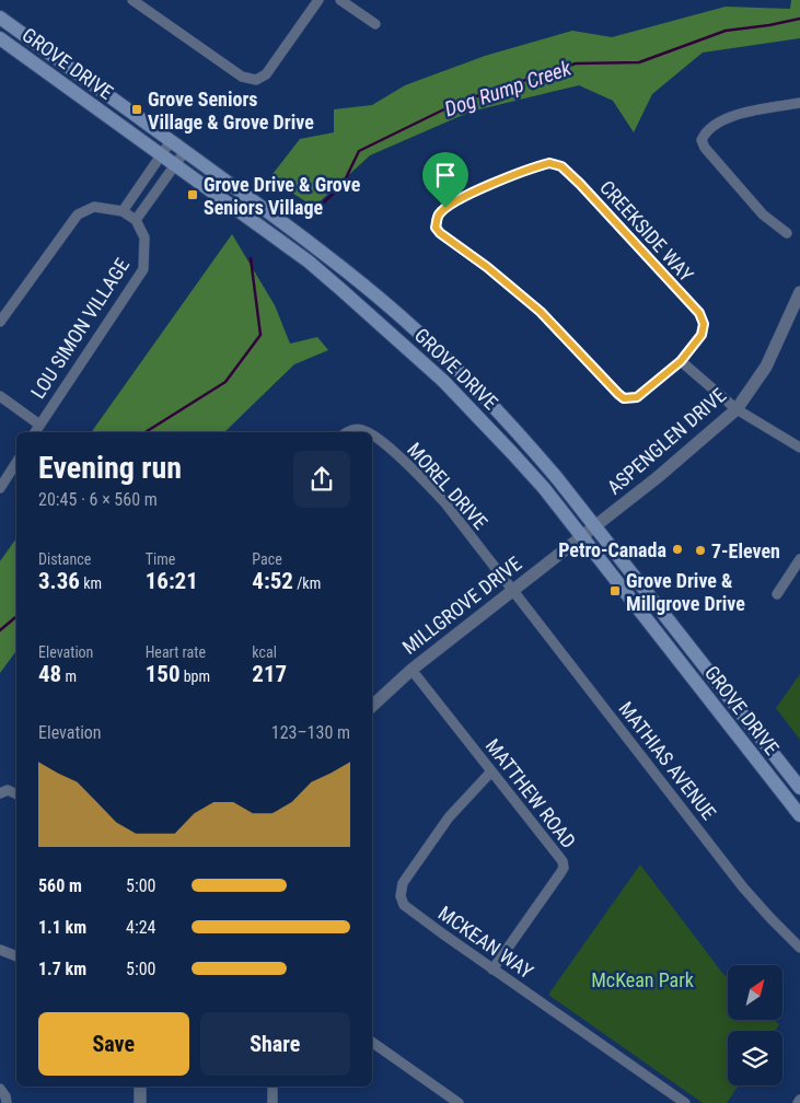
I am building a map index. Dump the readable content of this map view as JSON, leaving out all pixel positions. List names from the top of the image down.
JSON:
{
  "streets": {
    "main road": ["GROVE DRIVE"],
    "street": [
      "CREEKSIDE WAY",
      "LOU SIMON VILLAGE",
      "ASPENGLEN DRIVE",
      "MOREL DRIVE",
      "MILLGROVE DRIVE",
      "MATHIAS AVENUE",
      "MATTHEW ROAD",
      "MCKEAN WAY"
    ]
  },
  "crossings": [
    ["GROVE DRIVE", "ASPENGLEN DRIVE"],
    ["GROVE DRIVE", "MILLGROVE DRIVE"],
    ["ASPENGLEN DRIVE", "MILLGROVE DRIVE"],
    ["MOREL DRIVE", "MILLGROVE DRIVE"],
    ["MOREL DRIVE", "MATHIAS AVENUE"],
    ["MILLGROVE DRIVE", "MATHIAS AVENUE"],
    ["MILLGROVE DRIVE", "MATTHEW ROAD"],
    ["MATTHEW ROAD", "MCKEAN WAY"]
  ],
  "water": ["Dog Rump Creek"],
  "parks": ["McKean Park"],
  "places": {
    "transit": ["Grove Seniors Village & Grove Drive", "Grove Drive & Grove Seniors Village", "Grove Drive & Millgrove Drive"],
    "other": ["Petro-Canada", "7-Eleven"]
  },
  "north": "top right",
  "page": {
    "heading": ["Evening run", "20:45 · 6 × 560 m"],
    "stats": [
      ["Distance", "3.36 km"],
      ["Time", "16:21"],
      ["Pace", "4:52 /km"],
      ["Elevation", "48 m"],
      ["Heart rate", "150 bpm"],
      ["kcal", "217"]
    ],
    "chart": ["Elevation", "123–130 m"],
    "list": [
      {
        "name": "560 m",
        "note": "5:00"
      },
      {
        "name": "1.1 km",
        "note": "4:24"
      },
      {
        "name": "1.7 km",
        "note": "5:00"
      }
    ],
    "buttons": ["Save", "Share"]
  }
}
